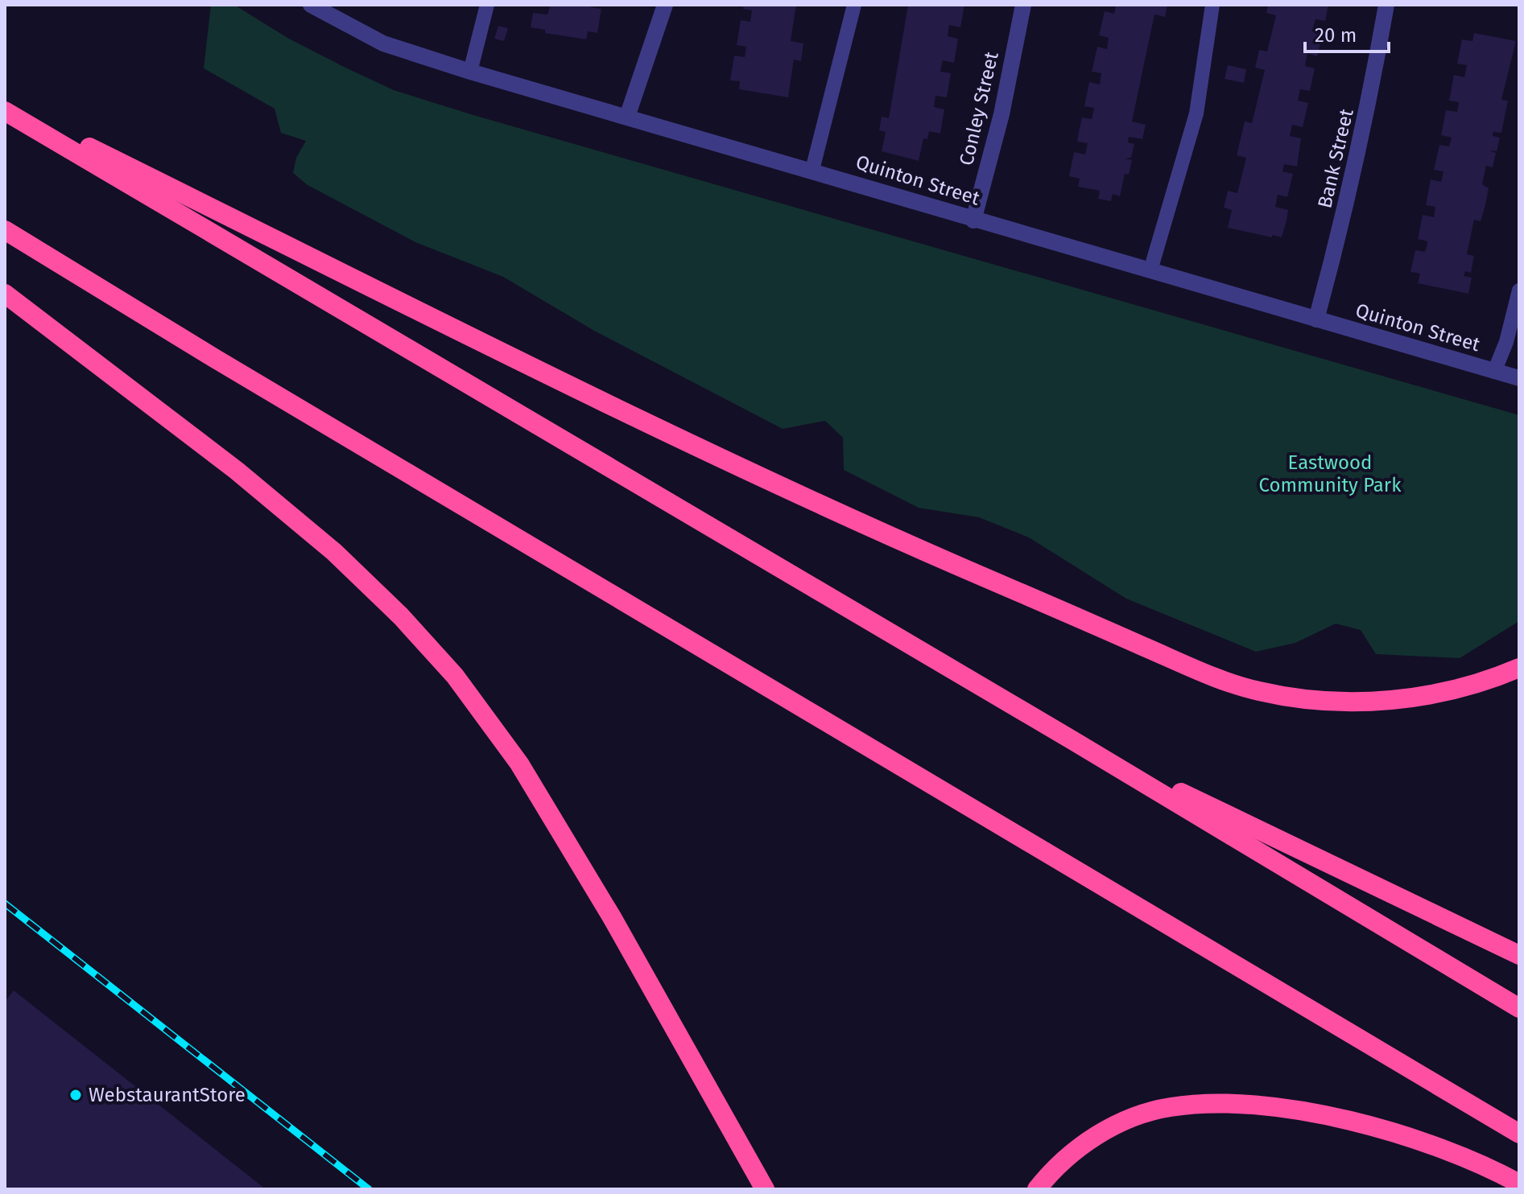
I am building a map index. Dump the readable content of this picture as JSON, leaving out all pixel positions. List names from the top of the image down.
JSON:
{
  "streets": {
    "street": ["Conley Street", "Bank Street", "Quinton Street"]
  },
  "crossings": [
    ["Conley Street", "Quinton Street"],
    ["Bank Street", "Quinton Street"]
  ],
  "parks": ["Eastwood Community Park"],
  "places": ["WebstaurantStore"],
  "scale_bar": "20 m"
}
